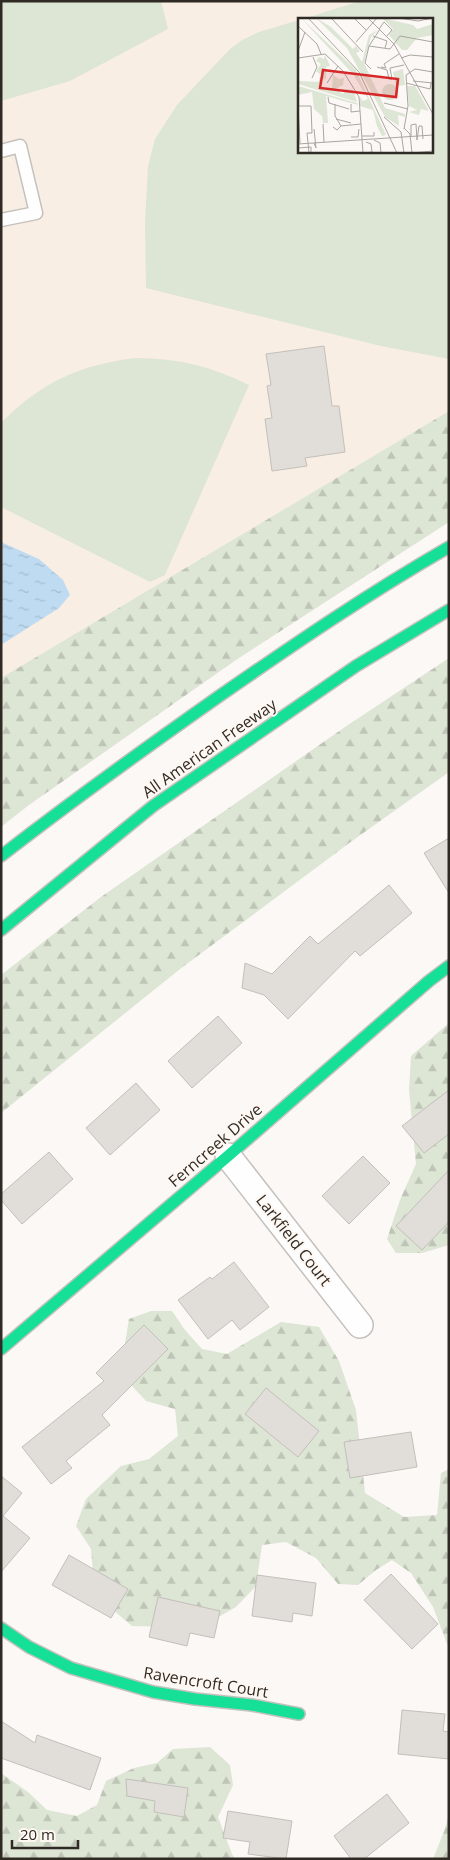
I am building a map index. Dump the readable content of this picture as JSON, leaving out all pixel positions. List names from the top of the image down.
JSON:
{
  "streets": {
    "main road": ["All American Freeway", "Ferncreek Drive", "Ravencroft Court"],
    "street": ["Larkfield Court"]
  },
  "crossings": [
    ["Ferncreek Drive", "Larkfield Court"]
  ],
  "scale_bar": "20 m"
}
